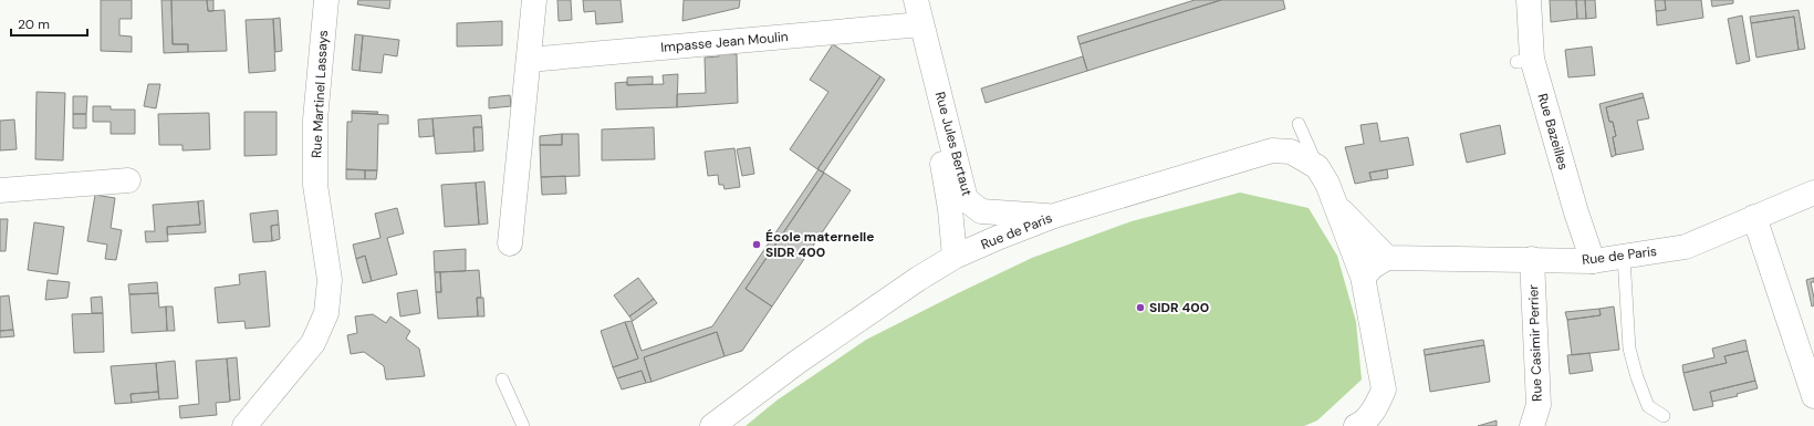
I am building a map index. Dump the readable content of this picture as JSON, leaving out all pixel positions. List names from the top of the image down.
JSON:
{
  "streets": {
    "street": [
      "Impasse Jean Moulin",
      "Rue Martinel Lassays",
      "Rue Bazeilles",
      "Rue Jules Bertaut",
      "Rue de Paris",
      "Rue Casimir Perrier"
    ]
  },
  "crossings": [
    ["Impasse Jean Moulin", "Rue Jules Bertaut"],
    ["Rue Bazeilles", "Rue de Paris"],
    ["Rue Jules Bertaut", "Rue de Paris"],
    ["Rue de Paris", "Rue Casimir Perrier"]
  ],
  "places": ["École maternelle SIDR 400", "SIDR 400"],
  "scale_bar": "20 m"
}
